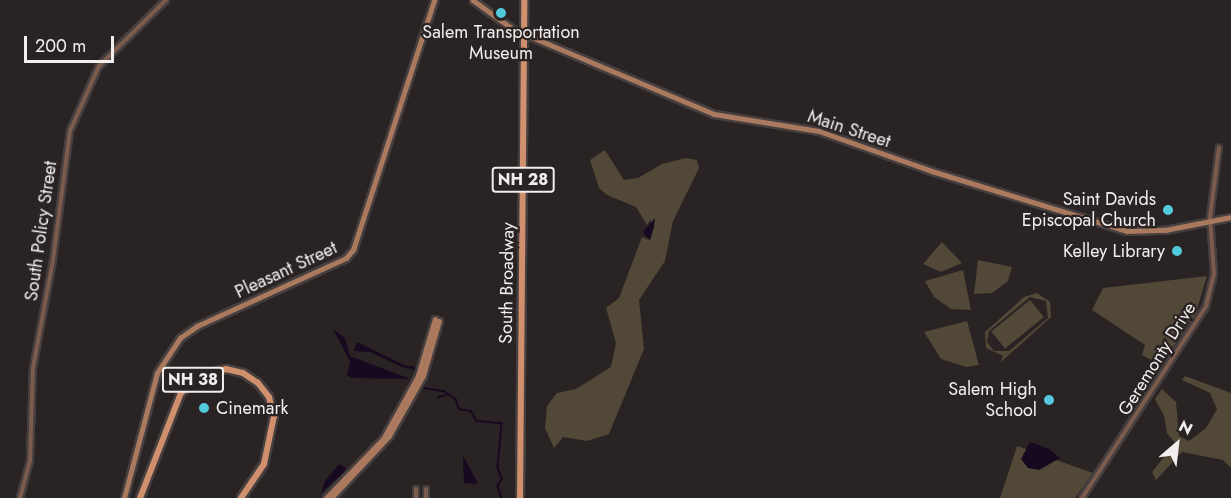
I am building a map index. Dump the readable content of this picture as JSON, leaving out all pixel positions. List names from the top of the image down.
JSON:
{
  "streets": {
    "main road": [
      "Main Street",
      "NH 28",
      "Pleasant Street",
      "South Broadway",
      "NH 38"
    ],
    "street": ["South Policy Street", "Geremonty Drive"]
  },
  "crossings": [
    ["Main Street", "NH 28"],
    ["Main Street", "South Broadway"],
    ["Main Street", "Geremonty Drive"],
    ["NH 28", "South Broadway"]
  ],
  "places": [
    "Salem Transportation Museum",
    "Saint Davids Episcopal Church",
    "Kelley Library",
    "Salem High School",
    "Cinemark"
  ],
  "scale_bar": "200 m",
  "north": "top right"
}
